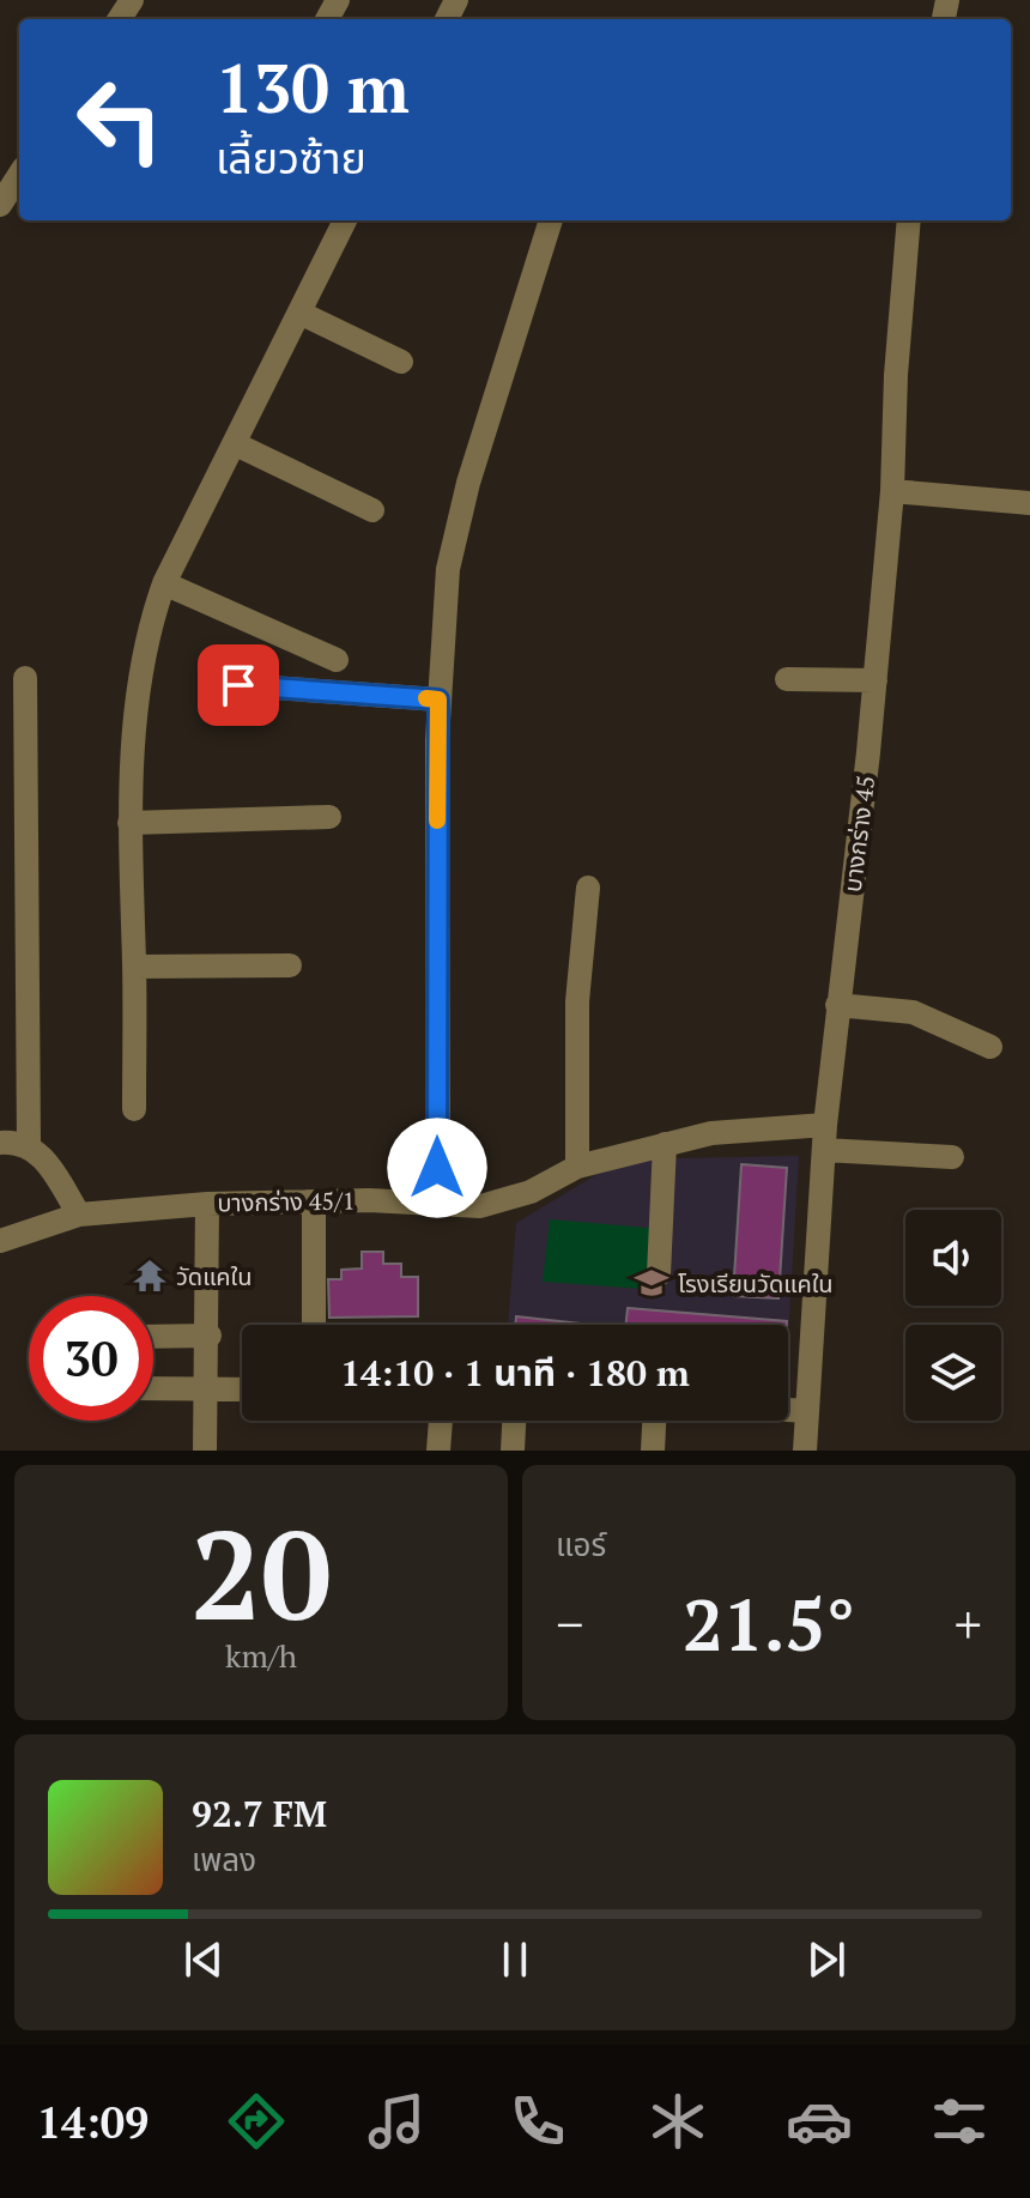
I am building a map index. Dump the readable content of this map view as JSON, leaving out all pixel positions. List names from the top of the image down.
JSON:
{
  "streets": {
    "street": ["บางกร่าง 45", "บางกร่าง 45/1"]
  },
  "crossings": [
    ["บางกร่าง 45", "บางกร่าง 45/1"]
  ],
  "places": {
    "temple": ["วัดแคใน"],
    "school or university": ["โรงเรียนวัดแคใน"]
  },
  "page": {
    "turn": ["130 m", "เลี้ยวซ้าย"],
    "limit": "30",
    "trip": "14:10 · 1 นาที · 180 m",
    "tile": [
      ["20", "km/h"],
      "แอร์"
    ],
    "heat": ["−", "21.5°", "+"],
    "song": ["92.7 FM", "เพลง"],
    "tabs": "14:09"
  }
}
